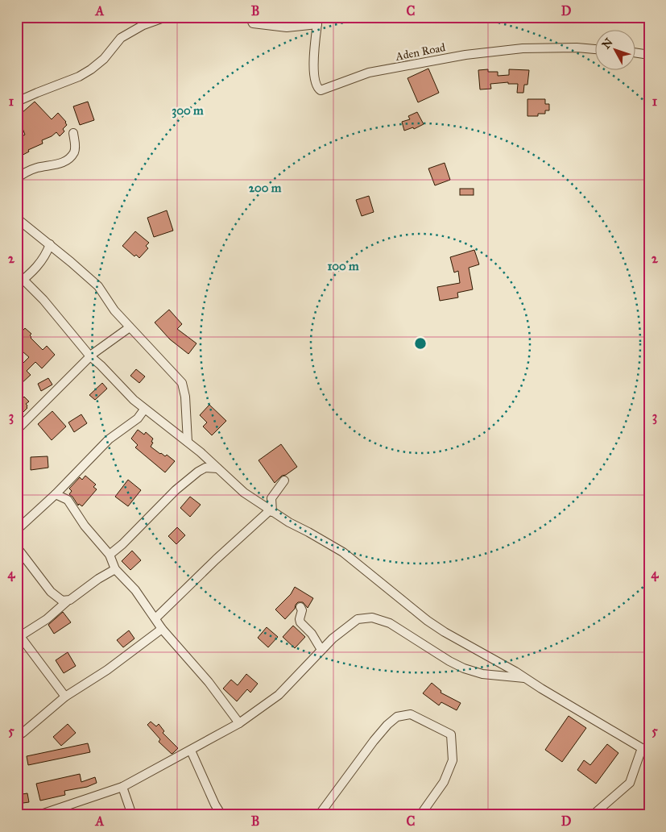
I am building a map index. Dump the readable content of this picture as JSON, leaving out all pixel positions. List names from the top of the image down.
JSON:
{
  "streets": {
    "street": ["Aden Road"]
  },
  "north": "top left",
  "grid": {
    "columns": [
      "A",
      "B",
      "C",
      "D"
    ],
    "rows": [
      "1",
      "2",
      "3",
      "4",
      "5"
    ]
  },
  "rings": ["300 m", "200 m", "100 m"]
}
